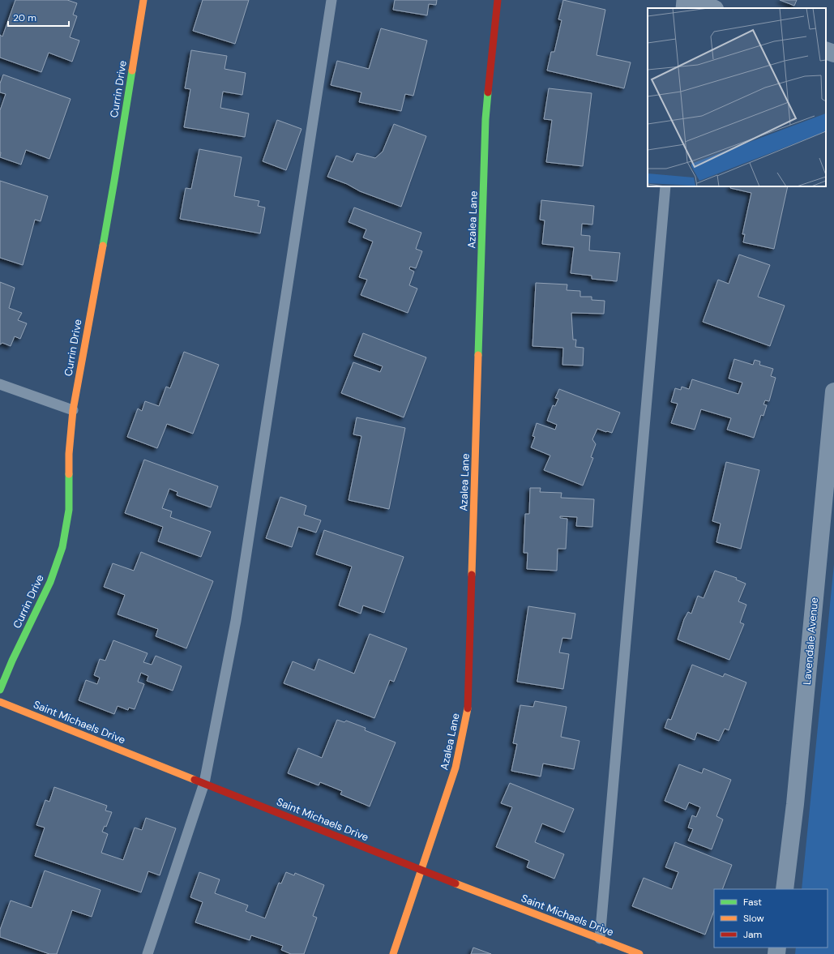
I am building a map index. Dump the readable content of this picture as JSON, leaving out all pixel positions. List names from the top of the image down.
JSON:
{
  "streets": {
    "street": [
      "Currin Drive",
      "Azalea Lane",
      "Lavendale Avenue",
      "Saint Michaels Drive"
    ]
  },
  "crossings": [
    ["Azalea Lane", "Saint Michaels Drive"]
  ],
  "legend": ["Fast", "Slow", "Jam"],
  "scale_bar": "20 m"
}
